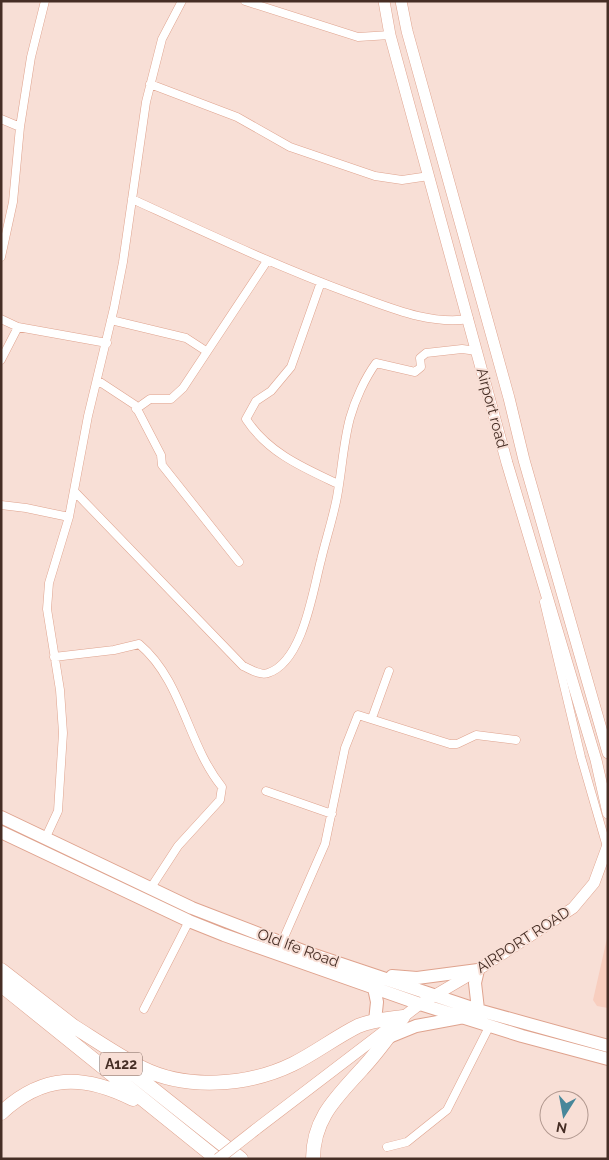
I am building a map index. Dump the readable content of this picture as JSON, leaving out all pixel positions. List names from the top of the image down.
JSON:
{
  "streets": {
    "highway": ["A122"],
    "main road": ["Airport road", "AIRPORT ROAD", "Old Ife Road"]
  },
  "crossings": [
    ["AIRPORT ROAD", "Old Ife Road"],
    ["AIRPORT ROAD", "A122"]
  ],
  "north": "bottom"
}
